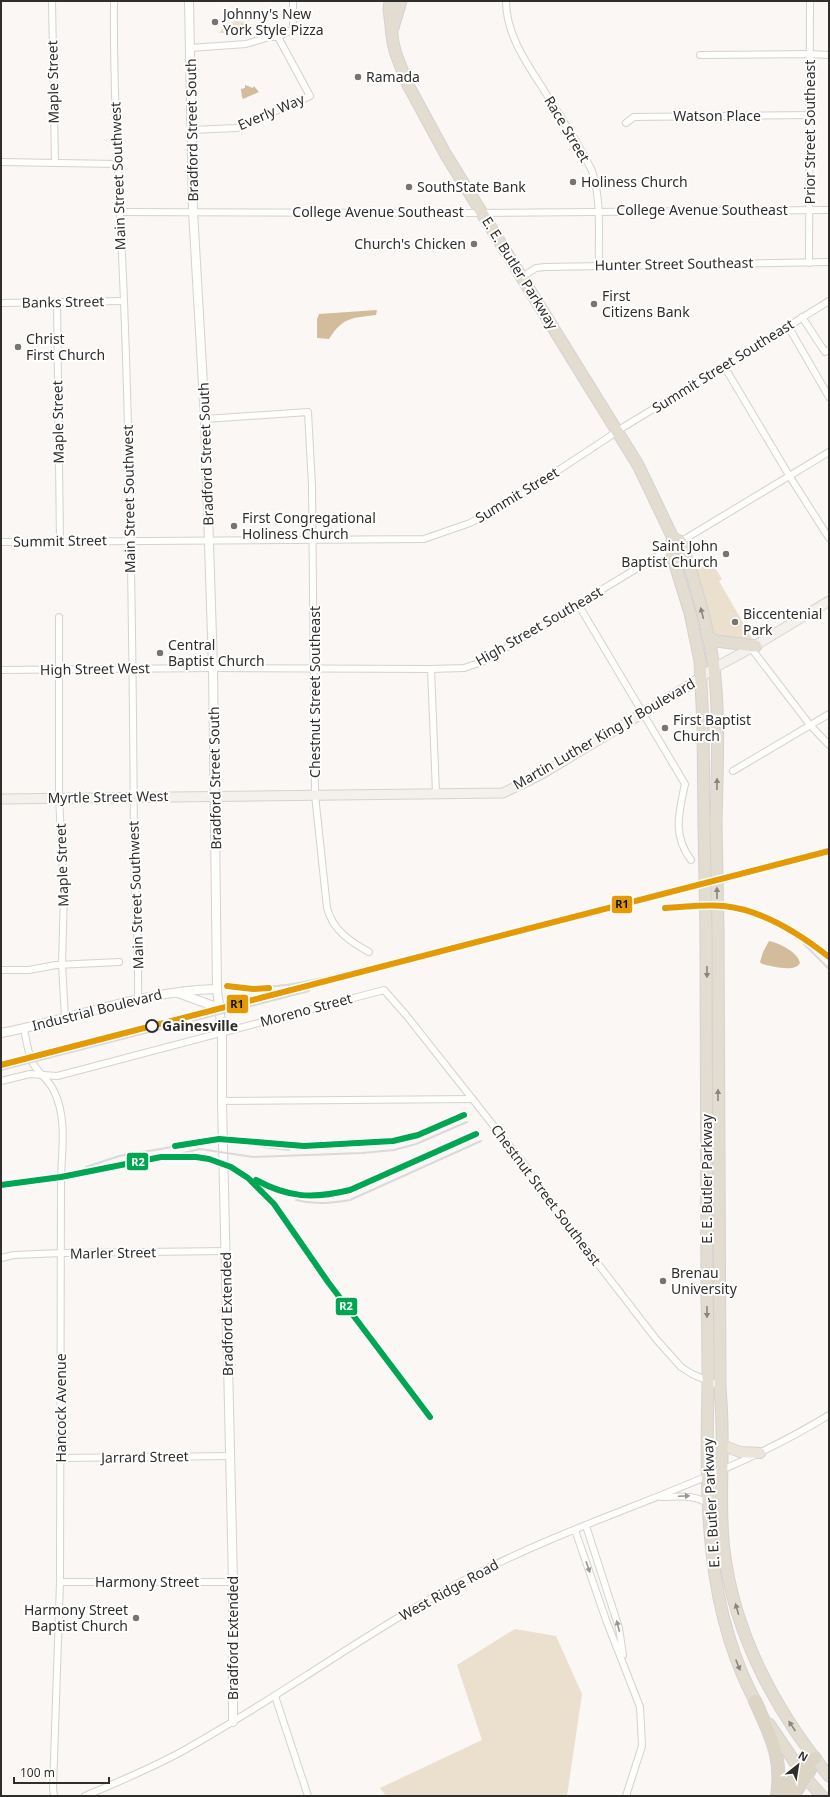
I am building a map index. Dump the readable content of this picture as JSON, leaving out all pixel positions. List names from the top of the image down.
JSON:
{
  "streets": {
    "highway": ["E. E. Butler Parkway"],
    "main road": ["Martin Luther King Jr Boulevard", "Myrtle Street West"],
    "street": [
      "Maple Street",
      "Everly Way",
      "Watson Place",
      "Race Street",
      "Bradford Street South",
      "Prior Street Southeast",
      "Main Street Southwest",
      "College Avenue Southeast",
      "Hunter Street Southeast",
      "Banks Street",
      "Summit Street Southeast",
      "Summit Street",
      "High Street Southeast",
      "High Street West",
      "Chestnut Street Southeast",
      "Industrial Boulevard",
      "Moreno Street",
      "Marler Street",
      "Bradford Extended",
      "Hancock Avenue",
      "Jarrard Street",
      "Harmony Street",
      "West Ridge Road"
    ]
  },
  "crossings": [
    ["Maple Street", "Banks Street"],
    ["Maple Street", "Summit Street"],
    ["Maple Street", "High Street West"],
    ["Maple Street", "Myrtle Street West"],
    ["Maple Street", "Industrial Boulevard"],
    ["Everly Way", "Bradford Street South"],
    ["Watson Place", "Prior Street Southeast"],
    ["Race Street", "College Avenue Southeast"],
    ["Race Street", "Hunter Street Southeast"],
    ["Bradford Street South", "College Avenue Southeast"],
    ["Bradford Street South", "Summit Street"],
    ["Bradford Street South", "High Street Southeast"],
    ["Bradford Street South", "High Street West"],
    ["Bradford Street South", "Chestnut Street Southeast"],
    ["Bradford Street South", "Martin Luther King Jr Boulevard"],
    ["Bradford Street South", "Myrtle Street West"],
    ["Bradford Street South", "Bradford Extended"],
    ["Prior Street Southeast", "College Avenue Southeast"],
    ["Prior Street Southeast", "Hunter Street Southeast"],
    ["Main Street Southwest", "College Avenue Southeast"],
    ["Main Street Southwest", "Banks Street"],
    ["Main Street Southwest", "Summit Street"],
    ["Main Street Southwest", "High Street West"],
    ["Main Street Southwest", "Myrtle Street West"],
    ["Main Street Southwest", "Industrial Boulevard"],
    ["College Avenue Southeast", "E. E. Butler Parkway"],
    ["Hunter Street Southeast", "E. E. Butler Parkway"],
    ["E. E. Butler Parkway", "Summit Street Southeast"],
    ["E. E. Butler Parkway", "Summit Street"],
    ["E. E. Butler Parkway", "High Street Southeast"],
    ["E. E. Butler Parkway", "Chestnut Street Southeast"],
    ["E. E. Butler Parkway", "Martin Luther King Jr Boulevard"],
    ["E. E. Butler Parkway", "West Ridge Road"],
    ["Summit Street Southeast", "Summit Street"],
    ["Summit Street", "Chestnut Street Southeast"],
    ["High Street Southeast", "High Street West"],
    ["High Street Southeast", "Chestnut Street Southeast"],
    ["Chestnut Street Southeast", "Martin Luther King Jr Boulevard"],
    ["Chestnut Street Southeast", "Moreno Street"],
    ["Martin Luther King Jr Boulevard", "Myrtle Street West"],
    ["Industrial Boulevard", "Bradford Extended"],
    ["Industrial Boulevard", "Hancock Avenue"],
    ["Moreno Street", "Bradford Extended"],
    ["Moreno Street", "Hancock Avenue"],
    ["Marler Street", "Bradford Extended"],
    ["Marler Street", "Hancock Avenue"],
    ["Bradford Extended", "Jarrard Street"],
    ["Bradford Extended", "Harmony Street"],
    ["Bradford Extended", "West Ridge Road"],
    ["Hancock Avenue", "Jarrard Street"],
    ["Hancock Avenue", "Harmony Street"]
  ],
  "places": [
    "Johnny's New York Style Pizza",
    "Ramada",
    "Holiness Church",
    "SouthState Bank",
    "Church's Chicken",
    "First Citizens Bank",
    "Christ First Church",
    "First Congregational Holiness Church",
    "Saint John Baptist Church",
    "Biccentenial Park",
    "Central Baptist Church",
    "First Baptist Church",
    "Gainesville",
    "Brenau University",
    "Harmony Street Baptist Church"
  ],
  "lines": ["transit line R1", "transit line R2"],
  "scale_bar": "100 m",
  "north": "top right"
}
